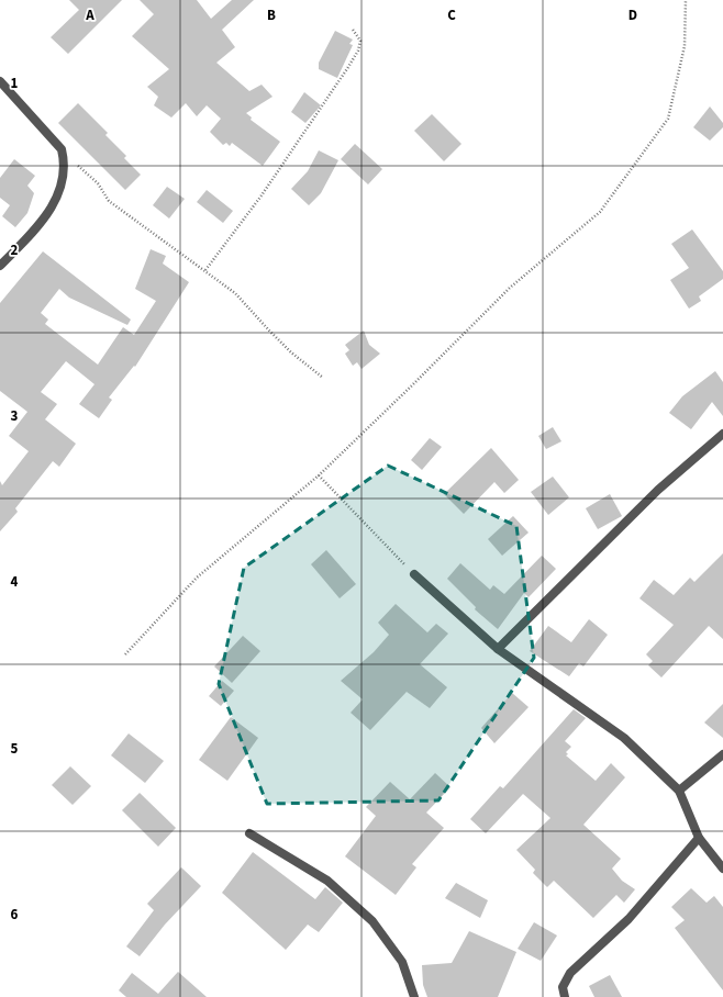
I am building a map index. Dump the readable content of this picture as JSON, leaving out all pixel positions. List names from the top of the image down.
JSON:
{
  "grid": {
    "columns": [
      "A",
      "B",
      "C",
      "D"
    ],
    "rows": [
      "1",
      "2",
      "3",
      "4",
      "5",
      "6"
    ]
  }
}
